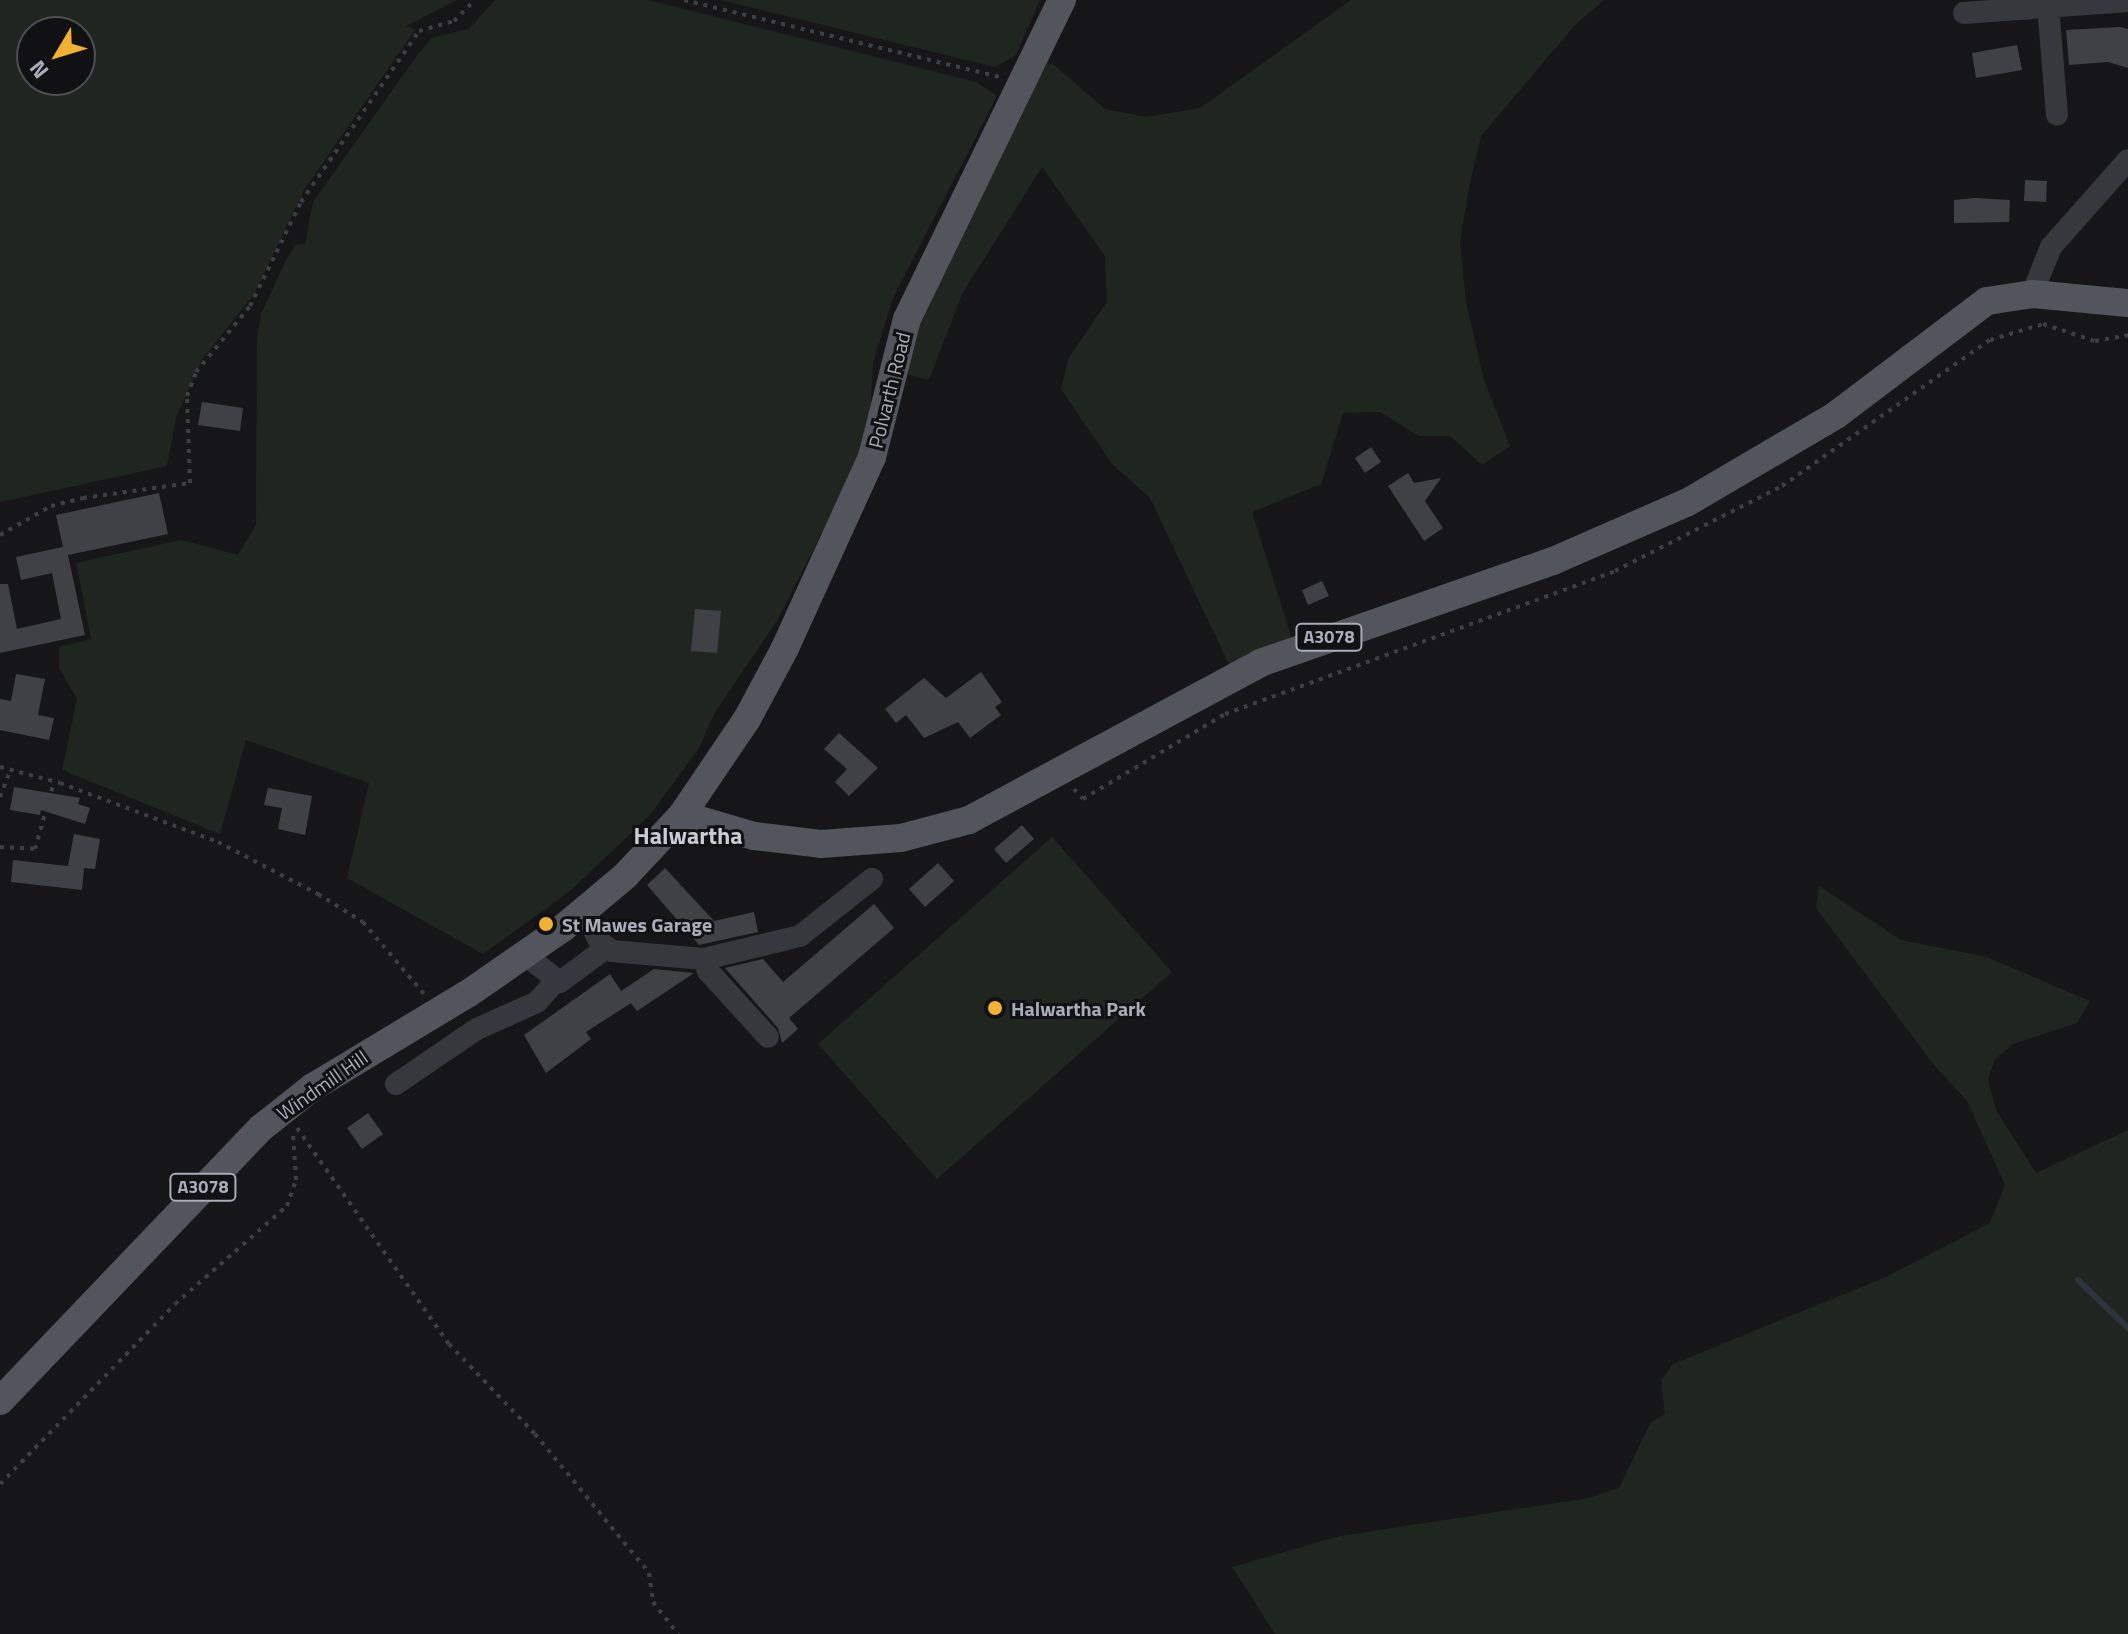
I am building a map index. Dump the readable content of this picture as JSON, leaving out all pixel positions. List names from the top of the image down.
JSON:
{
  "streets": {
    "main road": ["Polvarth Road", "A3078", "Windmill Hill"]
  },
  "crossings": [
    ["Polvarth Road", "A3078"],
    ["Polvarth Road", "Windmill Hill"],
    ["A3078", "Windmill Hill"]
  ],
  "districts": ["Halwartha"],
  "places": ["St Mawes Garage", "Halwartha Park"],
  "north": "bottom left"
}
